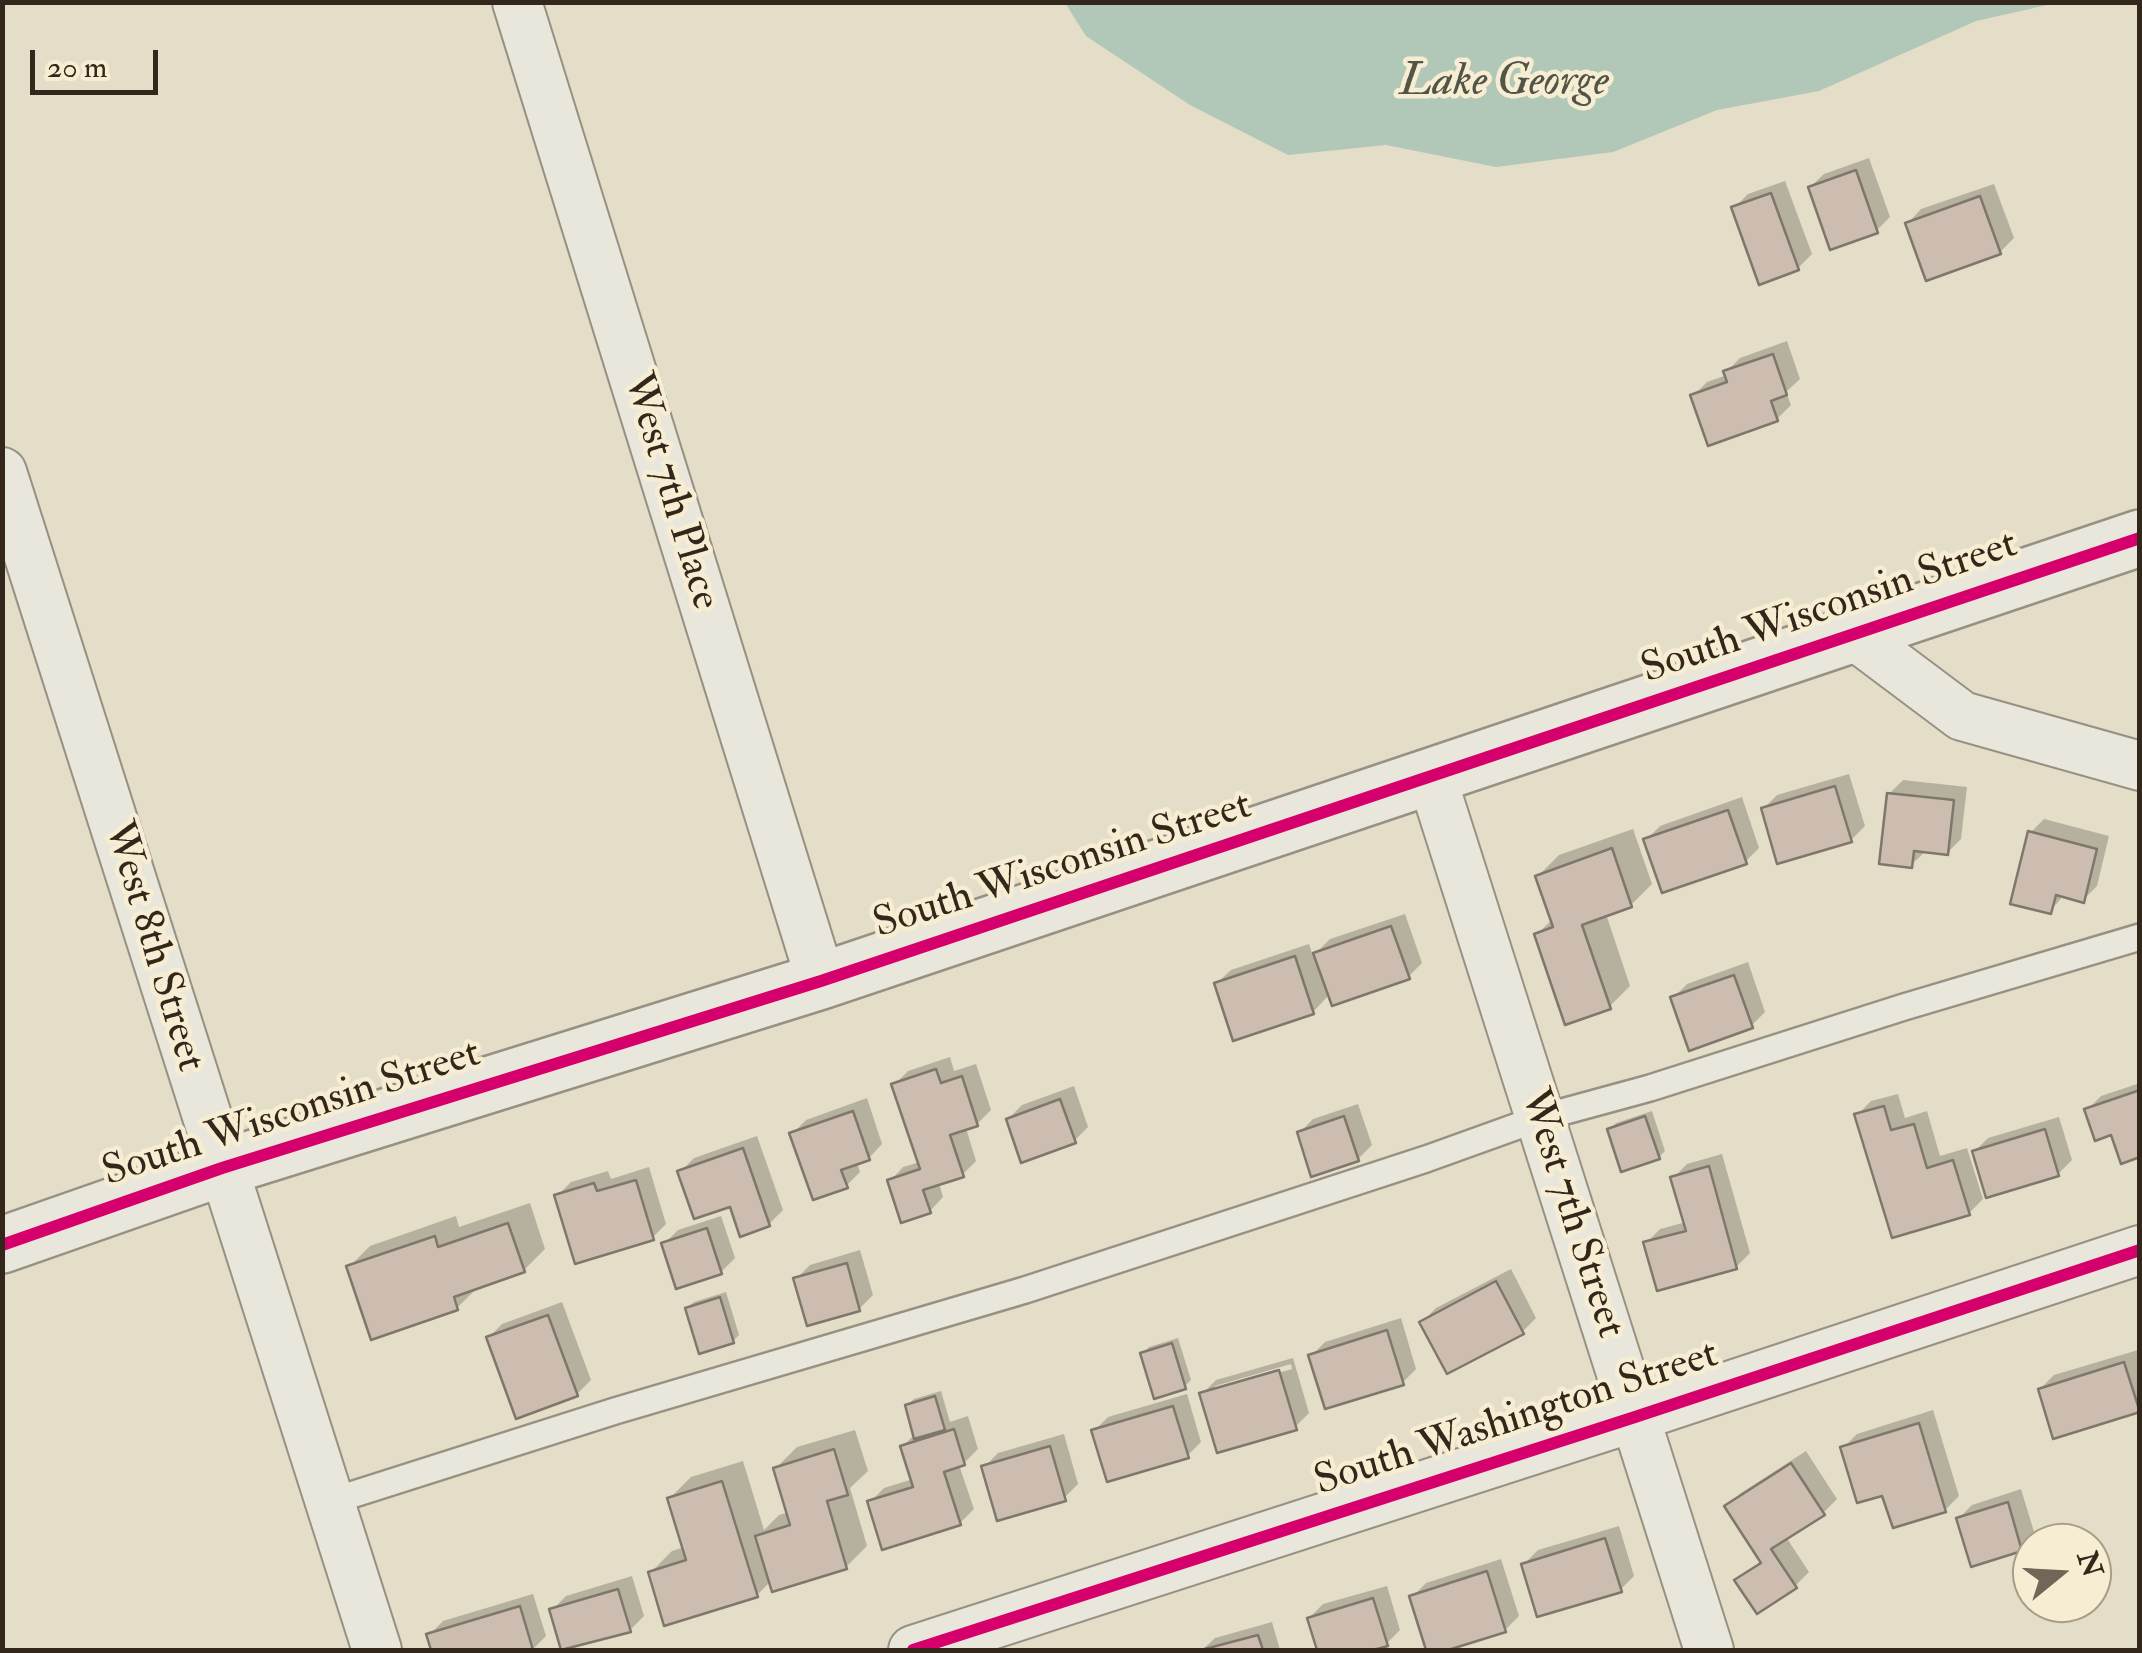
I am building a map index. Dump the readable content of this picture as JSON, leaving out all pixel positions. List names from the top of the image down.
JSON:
{
  "streets": {
    "street": [
      "West 7th Place",
      "South Wisconsin Street",
      "West 8th Street",
      "West 7th Street",
      "South Washington Street"
    ]
  },
  "crossings": [
    ["West 7th Place", "South Wisconsin Street"],
    ["South Wisconsin Street", "West 8th Street"],
    ["South Wisconsin Street", "West 7th Street"],
    ["West 7th Street", "South Washington Street"]
  ],
  "water": ["Lake George"],
  "scale_bar": "20 m",
  "north": "right"
}
